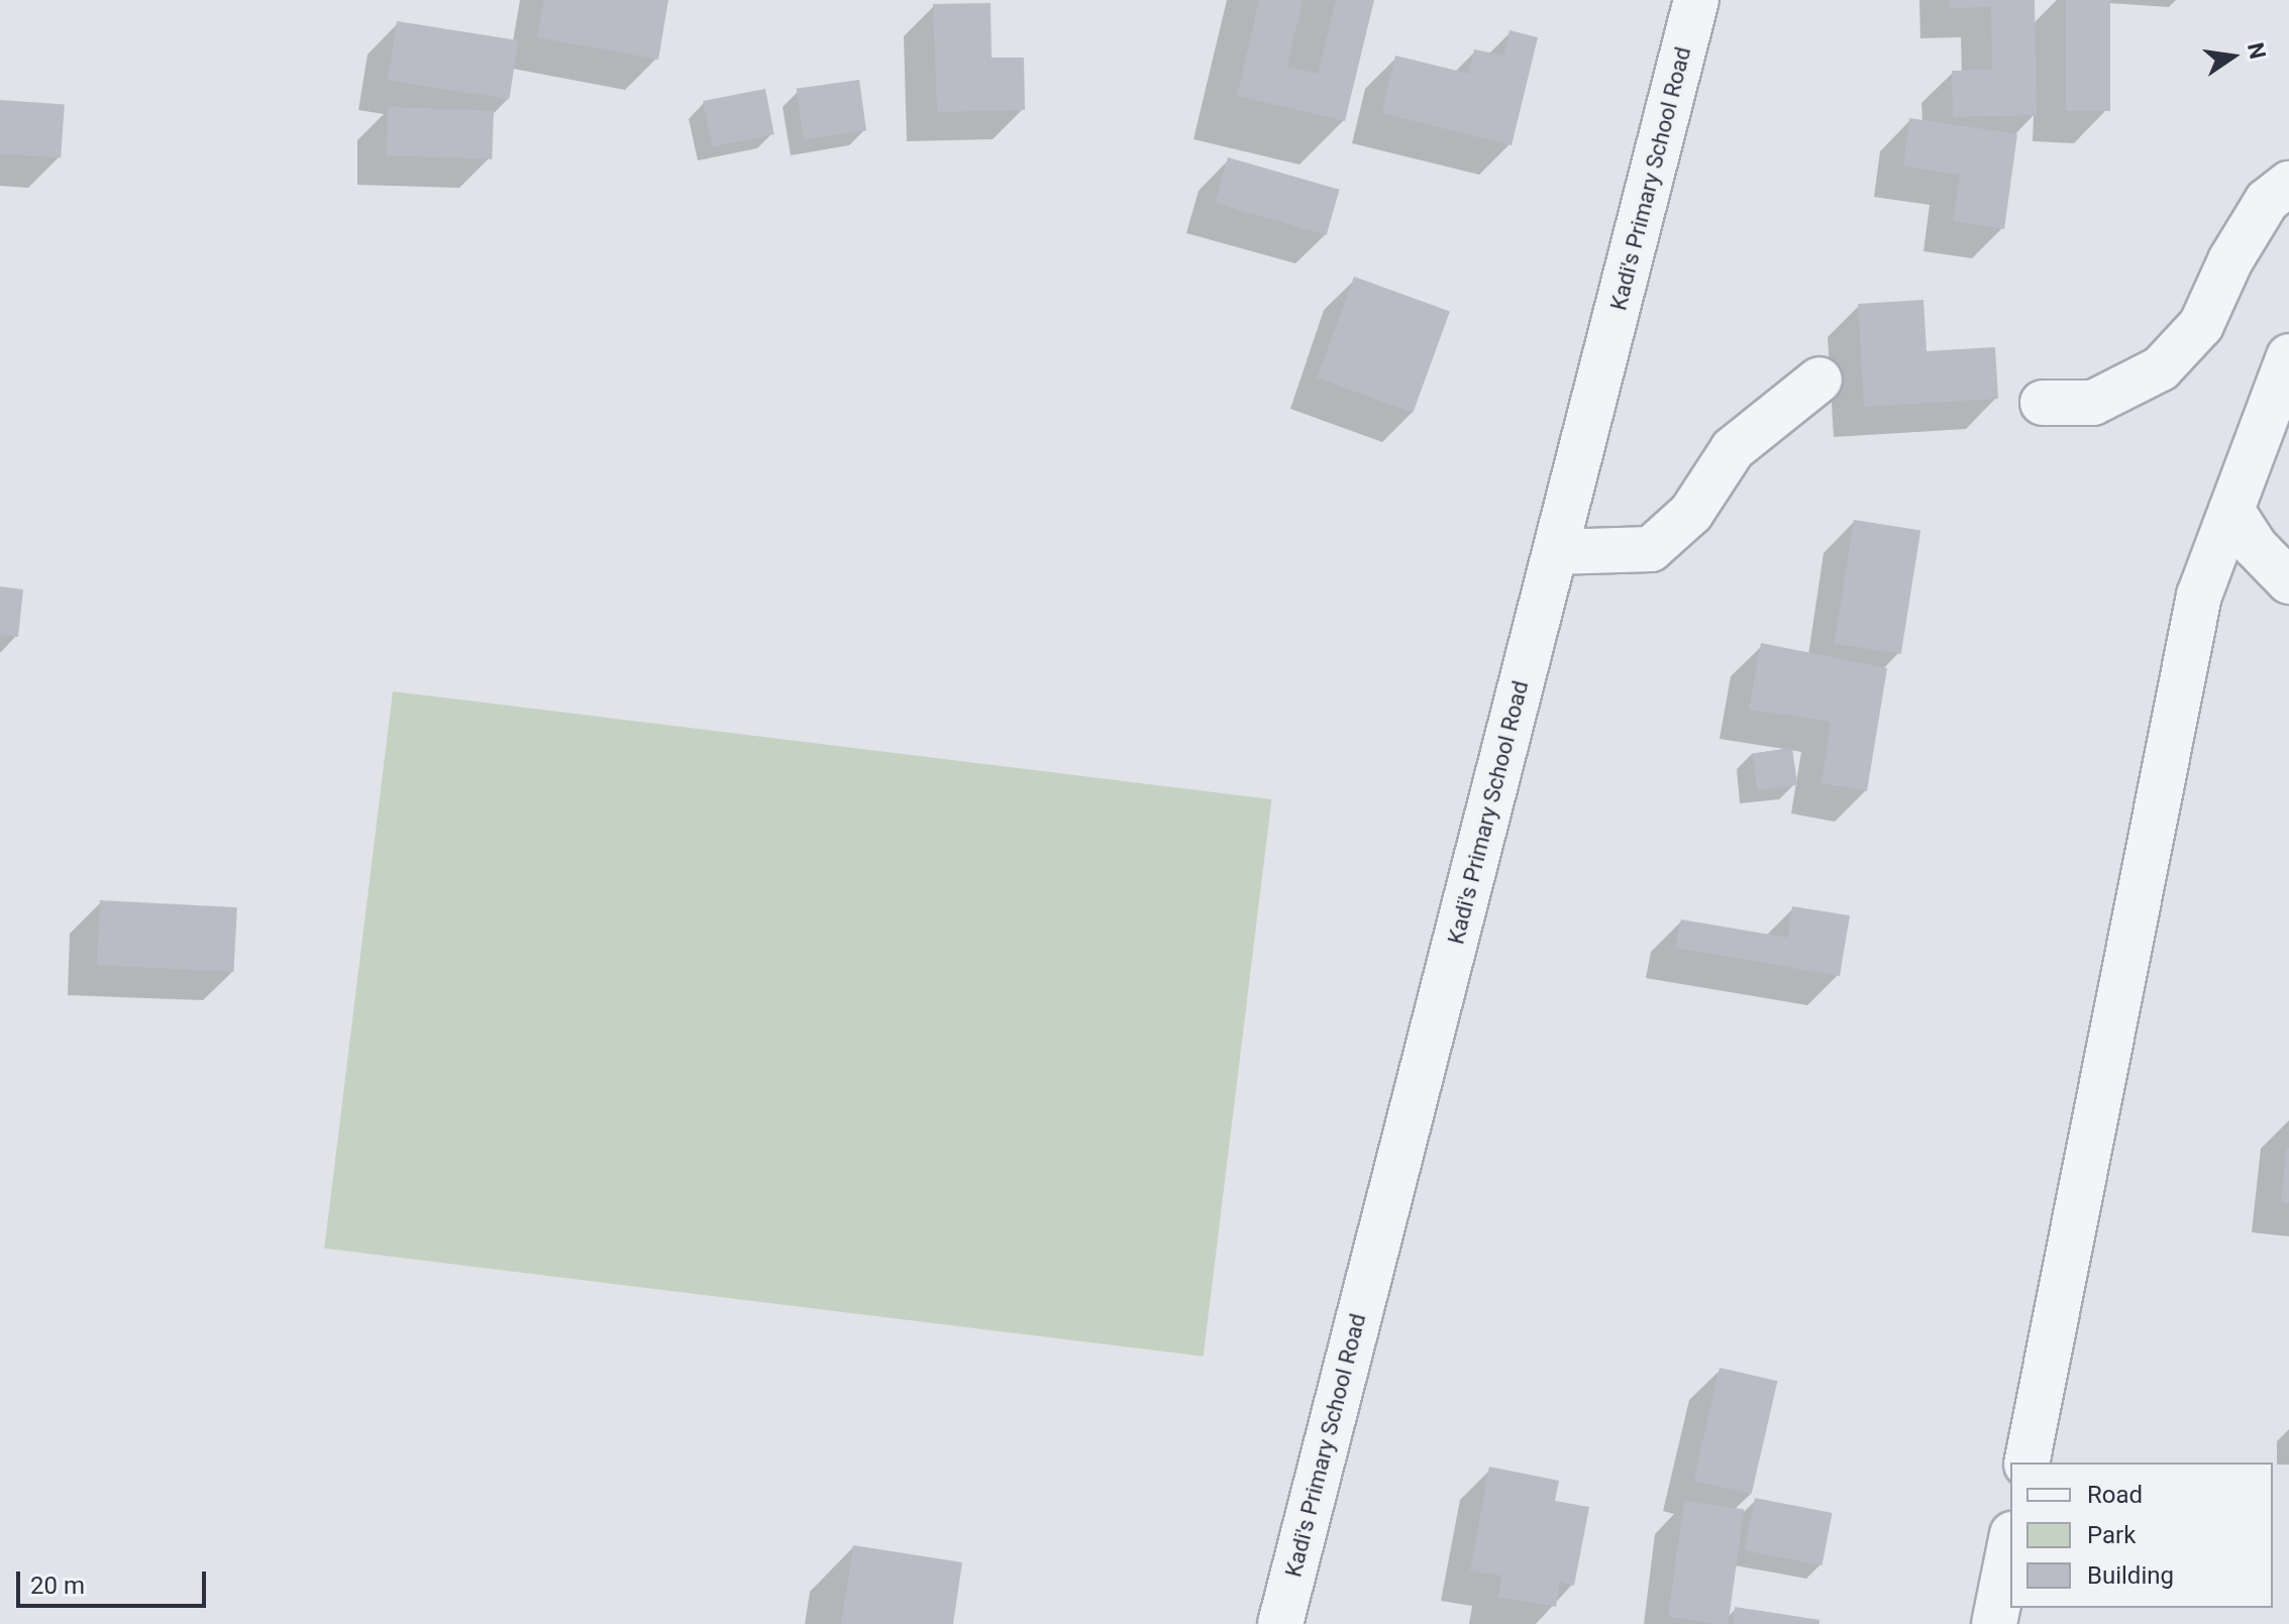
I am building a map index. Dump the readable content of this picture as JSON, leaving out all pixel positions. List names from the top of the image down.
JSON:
{
  "streets": {
    "street": ["Kadi's Primary School Road"]
  },
  "legend": ["Road", "Park", "Building"],
  "scale_bar": "20 m",
  "north": "right"
}
